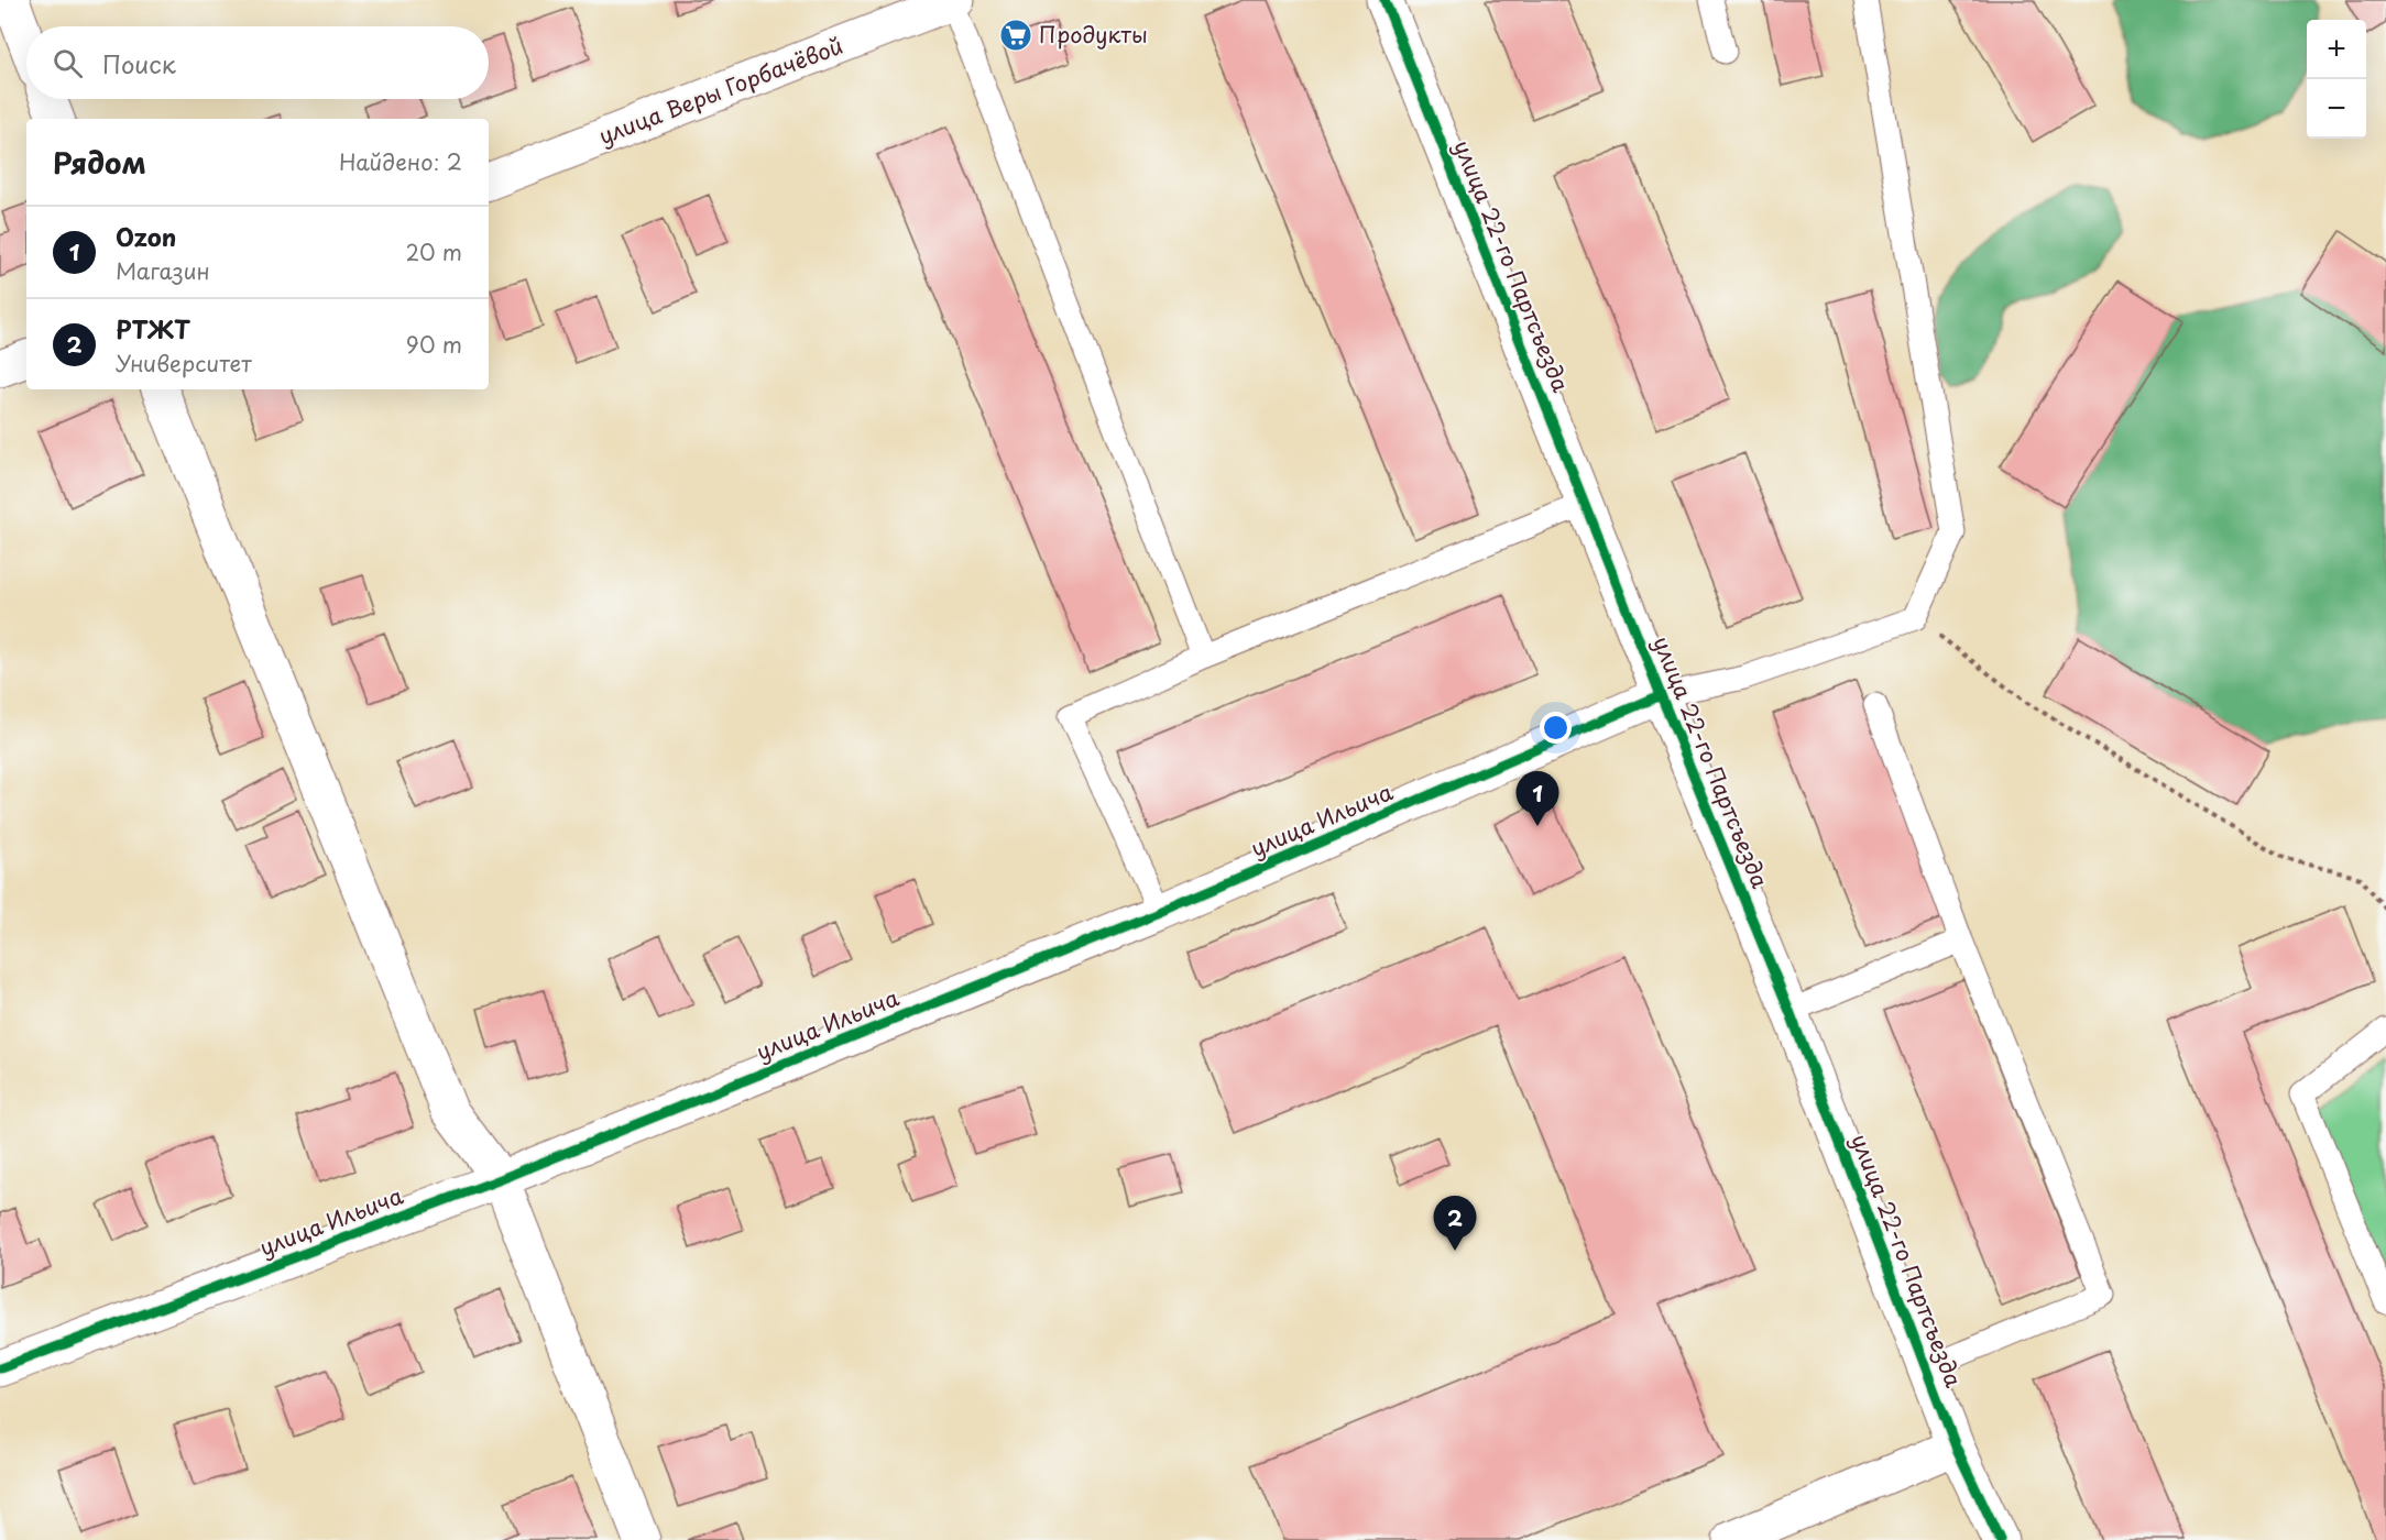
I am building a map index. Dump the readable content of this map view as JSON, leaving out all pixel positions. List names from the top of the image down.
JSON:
{
  "streets": {
    "street": ["улица Веры Горбачёвой", "улица 22-го Партсъезда", "улица Ильича"]
  },
  "crossings": [
    ["улица 22-го Партсъезда", "улица Ильича"]
  ],
  "places": {
    "supermarket": ["Продукты"]
  },
  "page": {
    "map_buttons": ["+", "−"],
    "search": "Поиск",
    "heading": ["Рядом", "Найдено: 2"],
    "list": [
      {
        "mark": "1",
        "name": "Ozon",
        "note": "Магазин",
        "value": "20 m"
      },
      {
        "mark": "2",
        "name": "РТЖТ",
        "note": "Университет",
        "value": "90 m"
      }
    ],
    "pins": ["1", "2"]
  }
}
